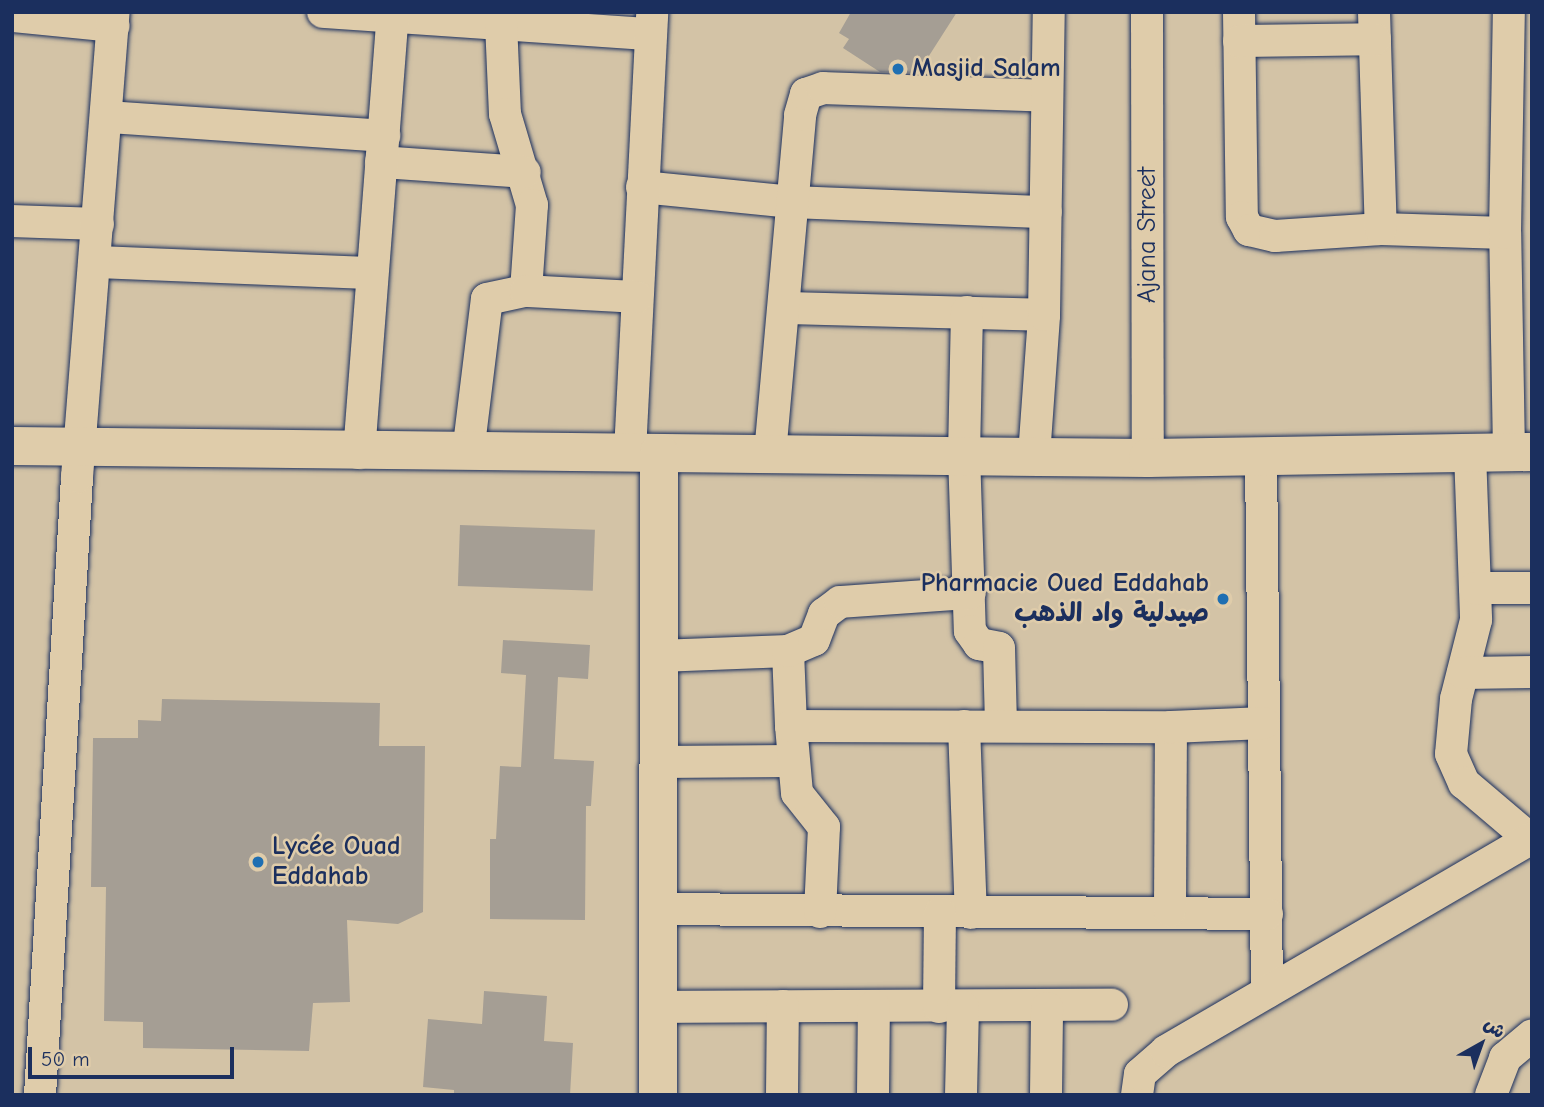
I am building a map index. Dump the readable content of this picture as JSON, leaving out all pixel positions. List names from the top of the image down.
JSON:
{
  "streets": {
    "street": ["Ajana Street"]
  },
  "places": ["Masjid Salam", "Pharmacie Oued Eddahab صيدلية واد الذهب", "Lycée Ouad Eddahab"],
  "scale_bar": "50 m",
  "north": "top right"
}
